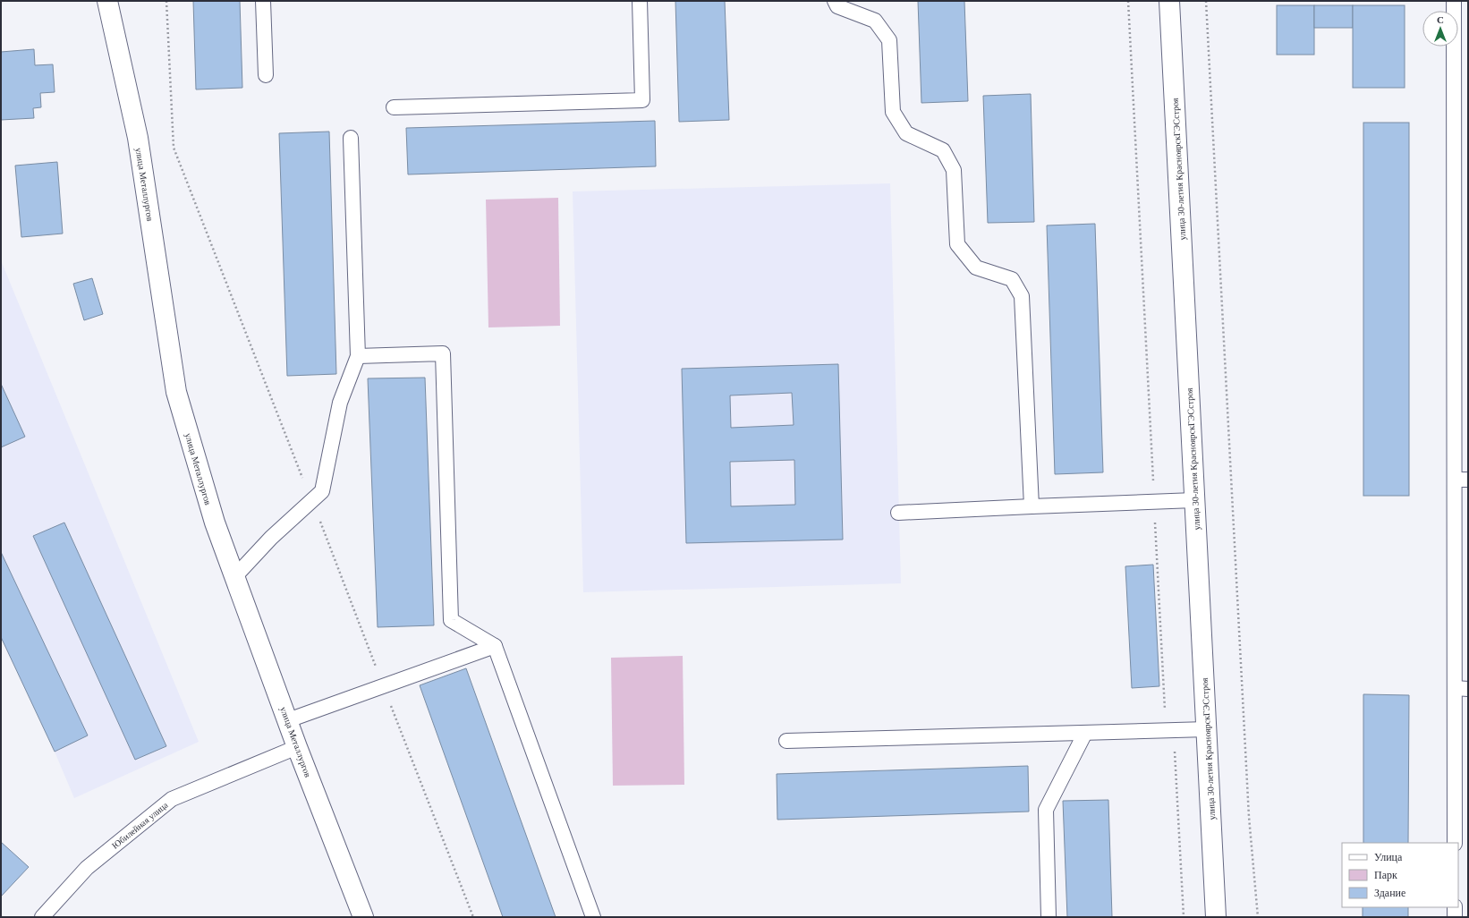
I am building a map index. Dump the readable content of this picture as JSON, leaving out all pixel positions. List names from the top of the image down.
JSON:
{
  "streets": {
    "street": ["улица 30-летия КрасноярскГЭСстроя", "улица Металлургов"],
    "lane": ["Юбилейная улица"]
  },
  "crossings": [
    ["улица Металлургов", "Юбилейная улица"]
  ],
  "legend": ["Улица", "Парк", "Здание"],
  "north": "top"
}
